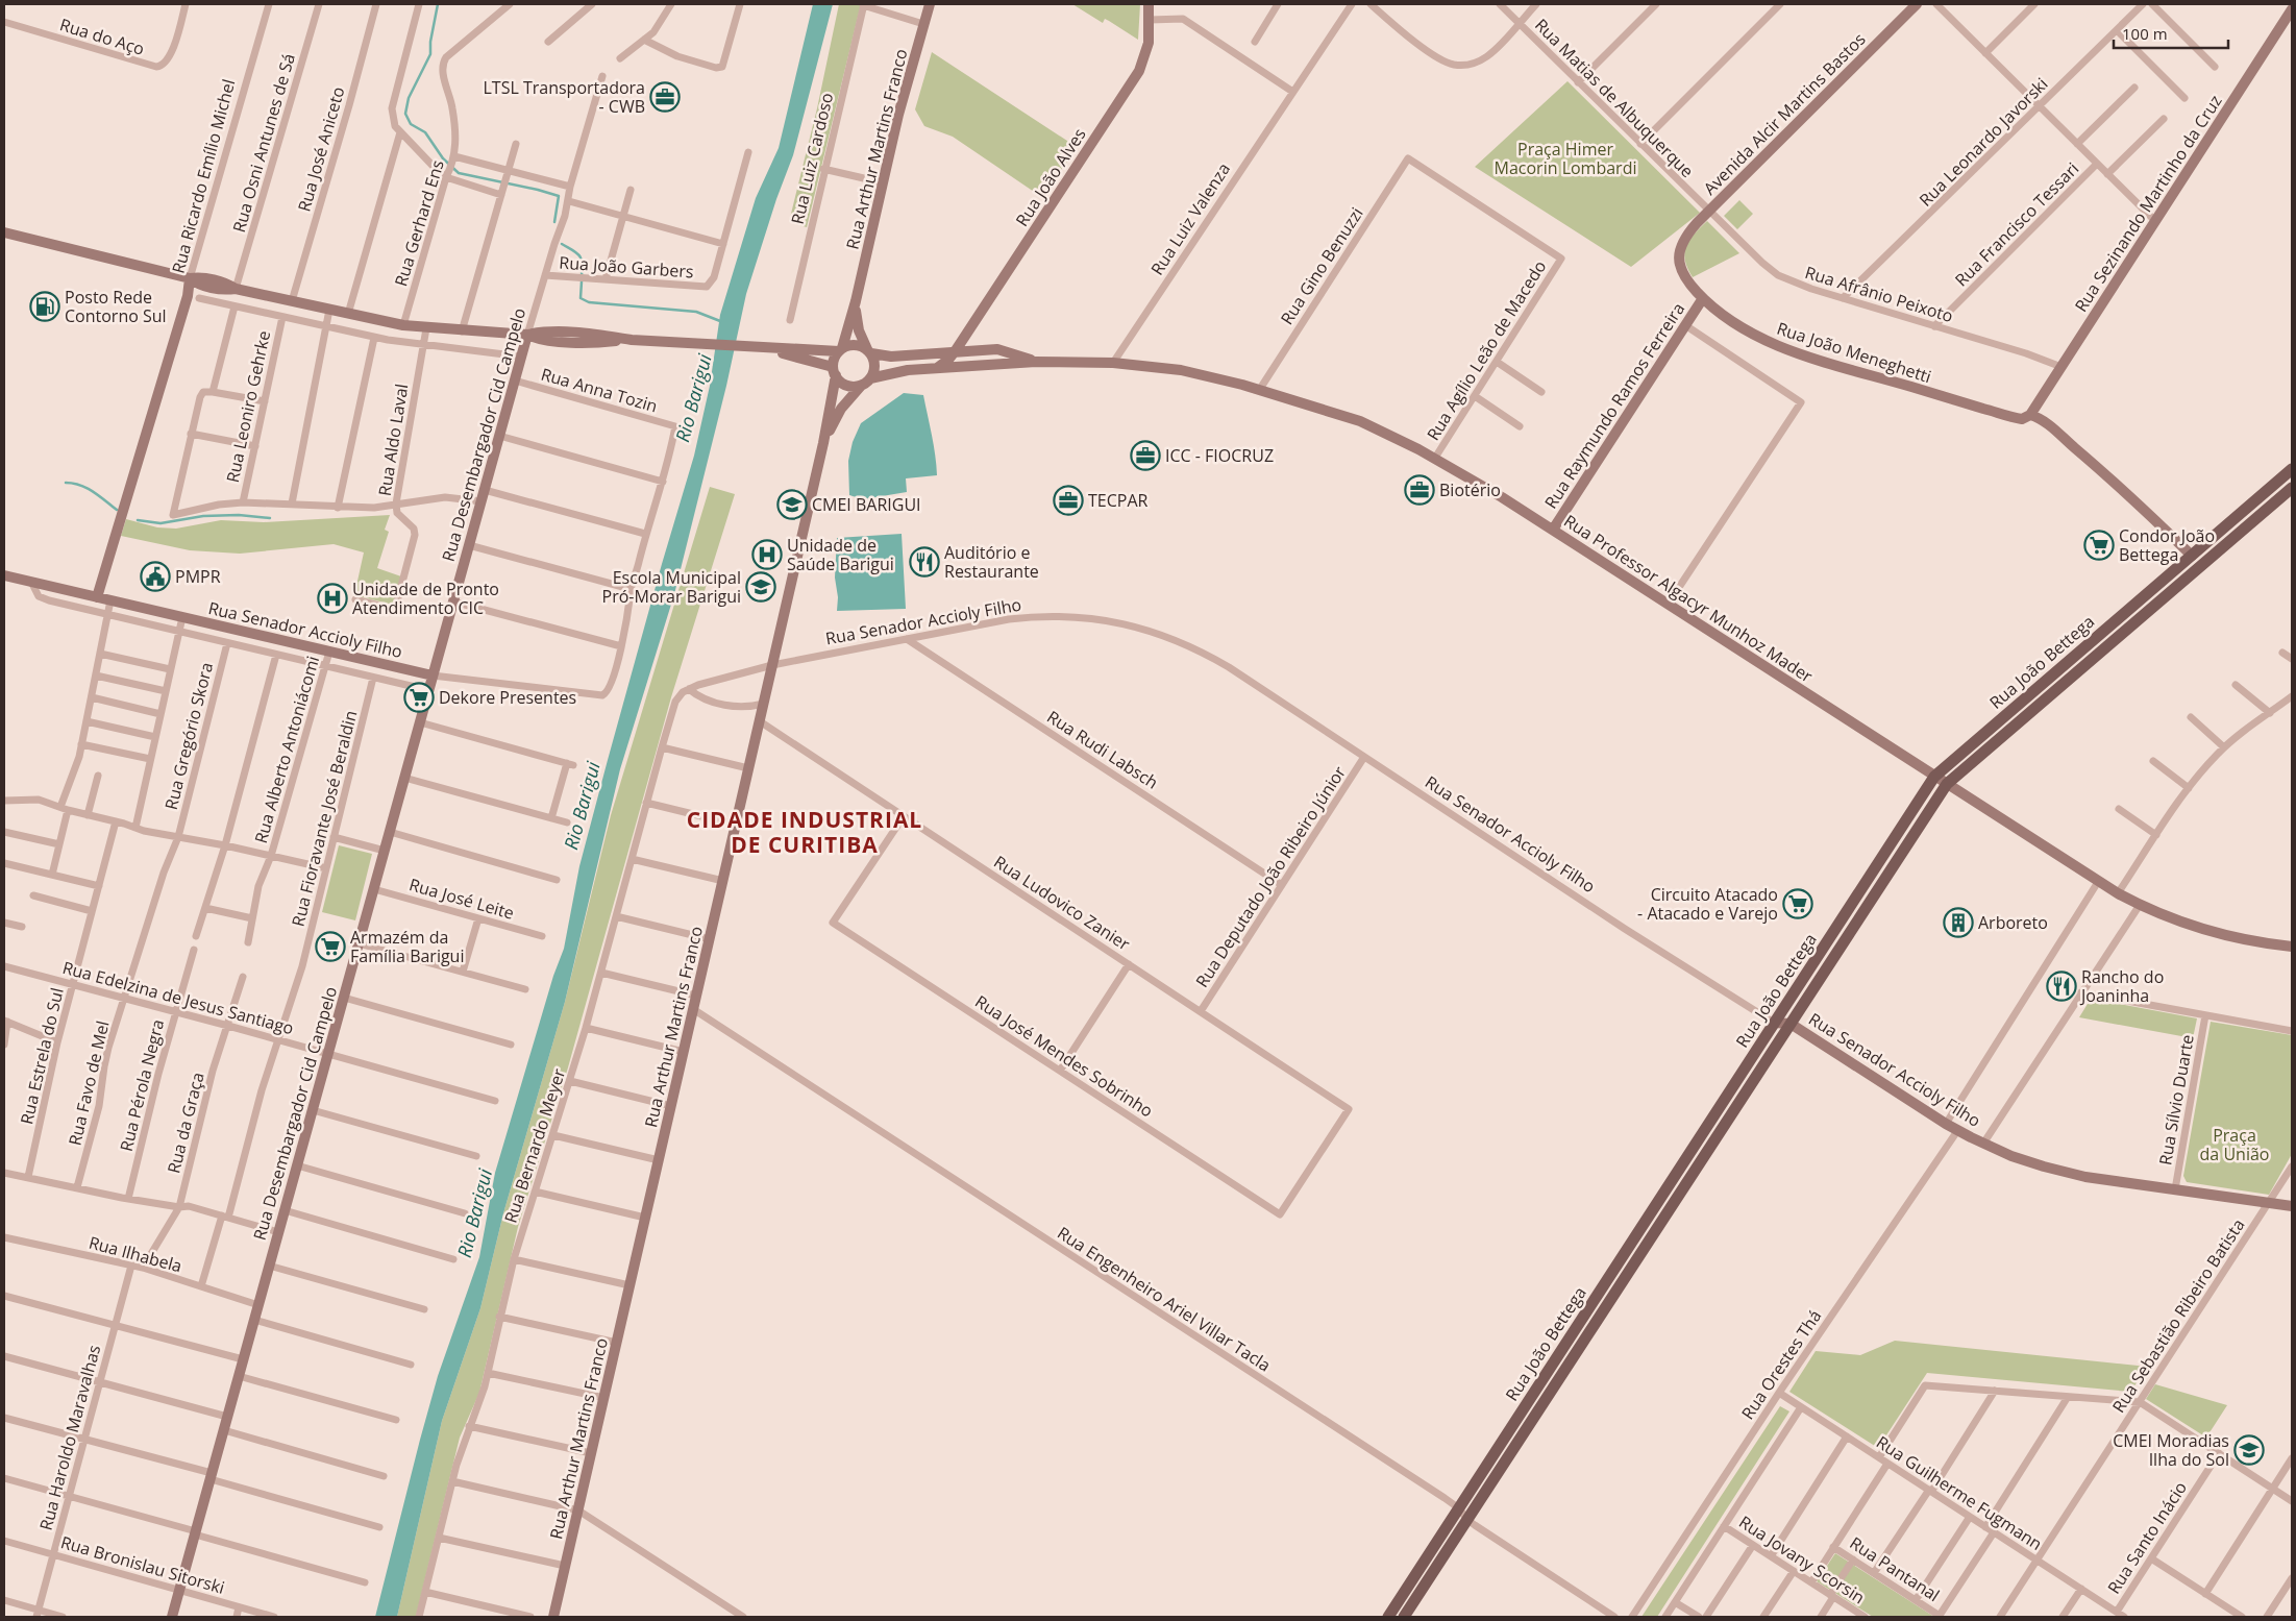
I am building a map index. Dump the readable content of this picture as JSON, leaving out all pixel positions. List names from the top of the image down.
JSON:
{
  "streets": {
    "main road": ["Rua João Bettega"],
    "street": [
      "Rua do Aço",
      "Rua Matias de Albuquerque",
      "Avenida Alcir Martins Bastos",
      "Rua Leonardo Javorski",
      "Rua Osni Antunes de Sá",
      "Rua José Aniceto",
      "Rua Arthur Martins Franco",
      "Rua Luiz Cardoso",
      "Rua Ricardo Emílio Michel",
      "Rua João Alves",
      "Rua Sezinando Martinho da Cruz",
      "Rua Luiz Valenza",
      "Rua Gerhard Ens",
      "Rua Francisco Tessari",
      "Rua Gino Benuzzi",
      "Rua João Garbers",
      "Rua Afrânio Peixoto",
      "Rua Agílio Leão de Macedo",
      "Rua João Meneghetti",
      "Rua Anna Tozin",
      "Rua Raymundo Ramos Ferreira",
      "Rua Leoniro Gehrke",
      "Rua Desembargador Cid Campelo",
      "Rua Aldo Laval",
      "Rua Professor Algacyr Munhoz Mader",
      "Rua Senador Accioly Filho",
      "Rua Gregório Skora",
      "Rua Alberto Antoniácomi",
      "Rua Rudi Labsch",
      "Rua Fioravante José Beraldin",
      "Rua Deputado João Ribeiro Júnior",
      "Rua José Leite",
      "Rua Ludovico Zanier",
      "Rua Edelzina de Jesus Santiago",
      "Rua Estrela do Sul",
      "Rua José Mendes Sobrinho",
      "Rua Favo de Mel",
      "Rua Pérola Negra",
      "Rua Sílvio Duarte",
      "Rua da Graça",
      "Rua Bernardo Meyer",
      "Rua Ilhabela",
      "Rua Engenheiro Ariel Villar Tacla",
      "Rua Sebastião Ribeiro Batista",
      "Rua Orestes Thá",
      "Rua Haroldo Maravalhas",
      "Rua Guilherme Fugmann",
      "Rua Santo Inácio",
      "Rua Jovany Scorsin",
      "Rua Bronislau Sitorski",
      "Rua Pantanal"
    ]
  },
  "crossings": [
    ["Rua Matias de Albuquerque", "Avenida Alcir Martins Bastos"],
    ["Rua Matias de Albuquerque", "Rua Afrânio Peixoto"],
    ["Avenida Alcir Martins Bastos", "Rua Afrânio Peixoto"],
    ["Avenida Alcir Martins Bastos", "Rua João Meneghetti"],
    ["Rua Leonardo Javorski", "Rua Afrânio Peixoto"],
    ["Rua Arthur Martins Franco", "Rua Professor Algacyr Munhoz Mader"],
    ["Rua Arthur Martins Franco", "Rua Senador Accioly Filho"],
    ["Rua Arthur Martins Franco", "Rua Ludovico Zanier"],
    ["Rua Arthur Martins Franco", "Rua Engenheiro Ariel Villar Tacla"],
    ["Rua Ricardo Emílio Michel", "Rua Senador Accioly Filho"],
    ["Rua João Alves", "Rua Professor Algacyr Munhoz Mader"],
    ["Rua Sezinando Martinho da Cruz", "Rua Afrânio Peixoto"],
    ["Rua Sezinando Martinho da Cruz", "Rua João Meneghetti"],
    ["Rua Luiz Valenza", "Rua Professor Algacyr Munhoz Mader"],
    ["Rua Francisco Tessari", "Rua Afrânio Peixoto"],
    ["Rua Gino Benuzzi", "Rua Agílio Leão de Macedo"],
    ["Rua Gino Benuzzi", "Rua Professor Algacyr Munhoz Mader"],
    ["Rua João Garbers", "Rua Desembargador Cid Campelo"],
    ["Rua Agílio Leão de Macedo", "Rua Professor Algacyr Munhoz Mader"],
    ["Rua João Meneghetti", "Rua Raymundo Ramos Ferreira"],
    ["Rua Anna Tozin", "Rua Desembargador Cid Campelo"],
    ["Rua Raymundo Ramos Ferreira", "Rua Professor Algacyr Munhoz Mader"],
    ["Rua Desembargador Cid Campelo", "Rua Senador Accioly Filho"],
    ["Rua Desembargador Cid Campelo", "Rua José Leite"],
    ["Rua Desembargador Cid Campelo", "Rua Edelzina de Jesus Santiago"],
    ["Rua Desembargador Cid Campelo", "Rua Ilhabela"],
    ["Rua Desembargador Cid Campelo", "Rua Bronislau Sitorski"],
    ["Rua Professor Algacyr Munhoz Mader", "Rua João Bettega"],
    ["Rua Senador Accioly Filho", "Rua João Bettega"],
    ["Rua Senador Accioly Filho", "Rua Alberto Antoniácomi"],
    ["Rua Senador Accioly Filho", "Rua Rudi Labsch"],
    ["Rua Senador Accioly Filho", "Rua Deputado João Ribeiro Júnior"],
    ["Rua Senador Accioly Filho", "Rua Sílvio Duarte"],
    ["Rua Senador Accioly Filho", "Rua Bernardo Meyer"],
    ["Rua Senador Accioly Filho", "Rua Sebastião Ribeiro Batista"],
    ["Rua Senador Accioly Filho", "Rua Orestes Thá"],
    ["Rua João Bettega", "Rua Engenheiro Ariel Villar Tacla"],
    ["Rua Gregório Skora", "Rua Favo de Mel"],
    ["Rua Rudi Labsch", "Rua Deputado João Ribeiro Júnior"],
    ["Rua Fioravante José Beraldin", "Rua Edelzina de Jesus Santiago"],
    ["Rua Fioravante José Beraldin", "Rua Ilhabela"],
    ["Rua Deputado João Ribeiro Júnior", "Rua Ludovico Zanier"],
    ["Rua Ludovico Zanier", "Rua José Mendes Sobrinho"],
    ["Rua Edelzina de Jesus Santiago", "Rua Estrela do Sul"],
    ["Rua Edelzina de Jesus Santiago", "Rua Favo de Mel"],
    ["Rua Edelzina de Jesus Santiago", "Rua Pérola Negra"],
    ["Rua Edelzina de Jesus Santiago", "Rua da Graça"],
    ["Rua da Graça", "Rua Ilhabela"],
    ["Rua Ilhabela", "Rua Haroldo Maravalhas"],
    ["Rua Sebastião Ribeiro Batista", "Rua Guilherme Fugmann"],
    ["Rua Orestes Thá", "Rua Guilherme Fugmann"],
    ["Rua Haroldo Maravalhas", "Rua Bronislau Sitorski"],
    ["Rua Guilherme Fugmann", "Rua Santo Inácio"]
  ],
  "districts": ["CIDADE INDUSTRIAL DE CURITIBA"],
  "water": ["Rio Barigui"],
  "parks": ["Praça Himer Macorin Lombardi", "Praça da União"],
  "places": {
    "office": [
      "LTSL Transportadora - CWB",
      "ICC - FIOCRUZ",
      "Biotério",
      "TECPAR"
    ],
    "fuel station": ["Posto Rede Contorno Sul"],
    "school or university": ["CMEI BARIGUI", "Escola Municipal Pró-Morar Barigui", "CMEI Moradias Ilha do Sol"],
    "supermarket": [
      "Condor João Bettega",
      "Dekore Presentes",
      "Circuito Atacado - Atacado e Varejo",
      "Armazém da Família Barigui"
    ],
    "hospital": ["Unidade de Saúde Barigui", "Unidade de Pronto Atendimento CIC"],
    "restaurant": ["Auditório e Restaurante", "Rancho do Joaninha"],
    "public building": ["PMPR"],
    "building": ["Arboreto"]
  },
  "scale_bar": "100 m"
}
